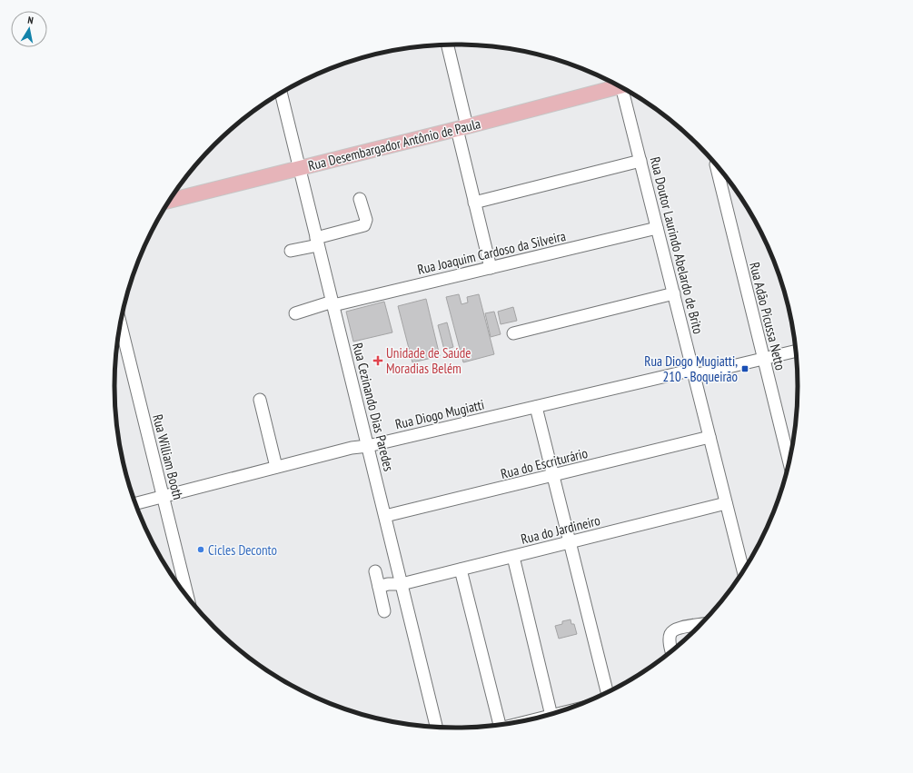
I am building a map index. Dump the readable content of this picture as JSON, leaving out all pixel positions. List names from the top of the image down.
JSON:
{
  "streets": {
    "main road": ["Rua Desembargador Antônio de Paula"],
    "street": [
      "Rua Doutor Laurindo Abelardo de Brito",
      "Rua Joaquim Cardoso da Silveira",
      "Rua Adão Picussa Netto",
      "Rua Cezinando Dias Paredes",
      "Rua Diogo Mugiatti",
      "Rua William Booth",
      "Rua do Escriturário",
      "Rua do Jardineiro"
    ]
  },
  "crossings": [
    ["Rua Desembargador Antônio de Paula", "Rua Cezinando Dias Paredes"],
    ["Rua Doutor Laurindo Abelardo de Brito", "Rua Joaquim Cardoso da Silveira"],
    ["Rua Doutor Laurindo Abelardo de Brito", "Rua Diogo Mugiatti"],
    ["Rua Doutor Laurindo Abelardo de Brito", "Rua do Escriturário"],
    ["Rua Doutor Laurindo Abelardo de Brito", "Rua do Jardineiro"],
    ["Rua Joaquim Cardoso da Silveira", "Rua Cezinando Dias Paredes"],
    ["Rua Adão Picussa Netto", "Rua Diogo Mugiatti"],
    ["Rua Cezinando Dias Paredes", "Rua Diogo Mugiatti"],
    ["Rua Cezinando Dias Paredes", "Rua do Escriturário"],
    ["Rua Cezinando Dias Paredes", "Rua do Jardineiro"],
    ["Rua Diogo Mugiatti", "Rua William Booth"]
  ],
  "places": {
    "health": ["Unidade de Saúde Moradias Belém"],
    "transit": ["Rua Diogo Mugiatti, 210 - Boqueirão"],
    "other": ["Cicles Deconto"]
  },
  "north": "top"
}
